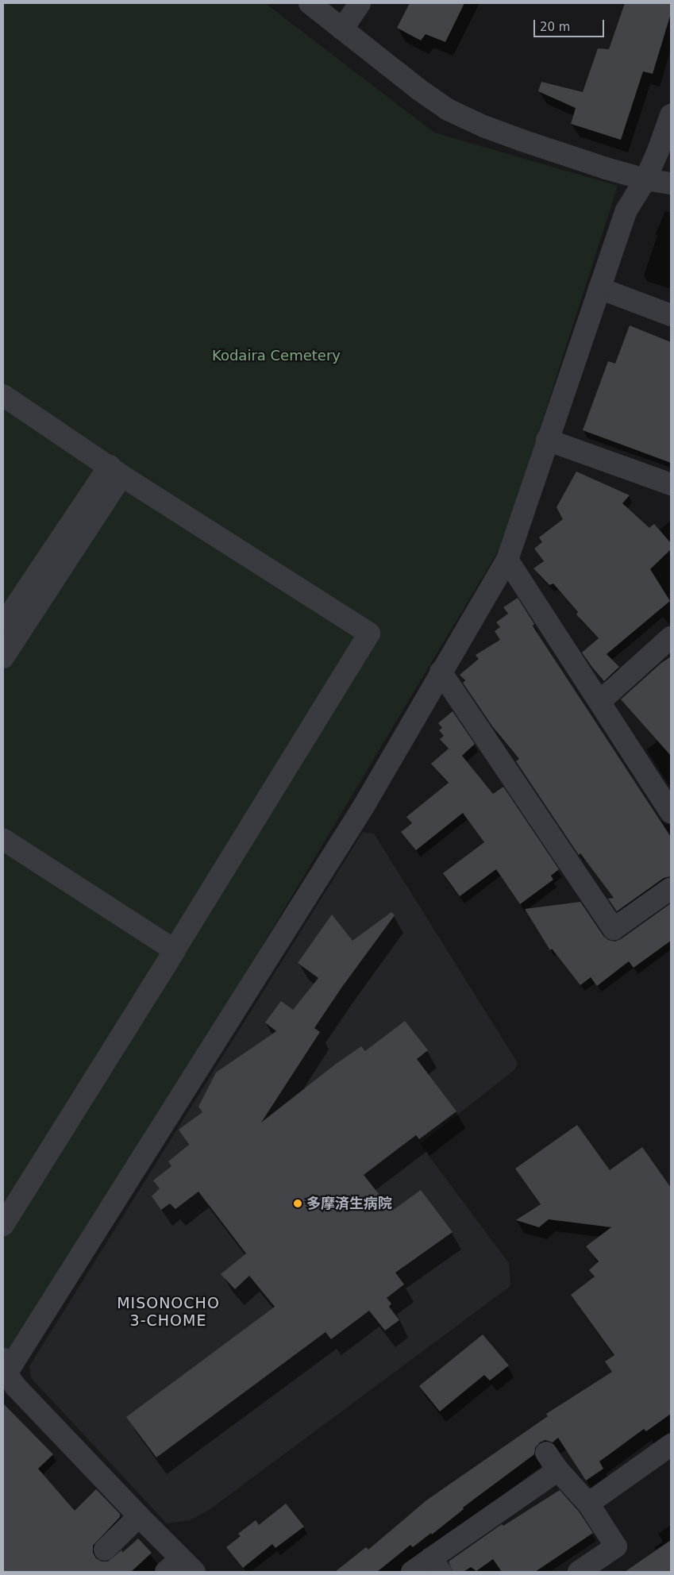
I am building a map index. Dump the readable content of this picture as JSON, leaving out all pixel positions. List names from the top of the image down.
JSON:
{
  "districts": ["MISONOCHO 3-CHOME"],
  "parks": ["Kodaira Cemetery"],
  "places": ["多摩済生病院"],
  "scale_bar": "20 m"
}
